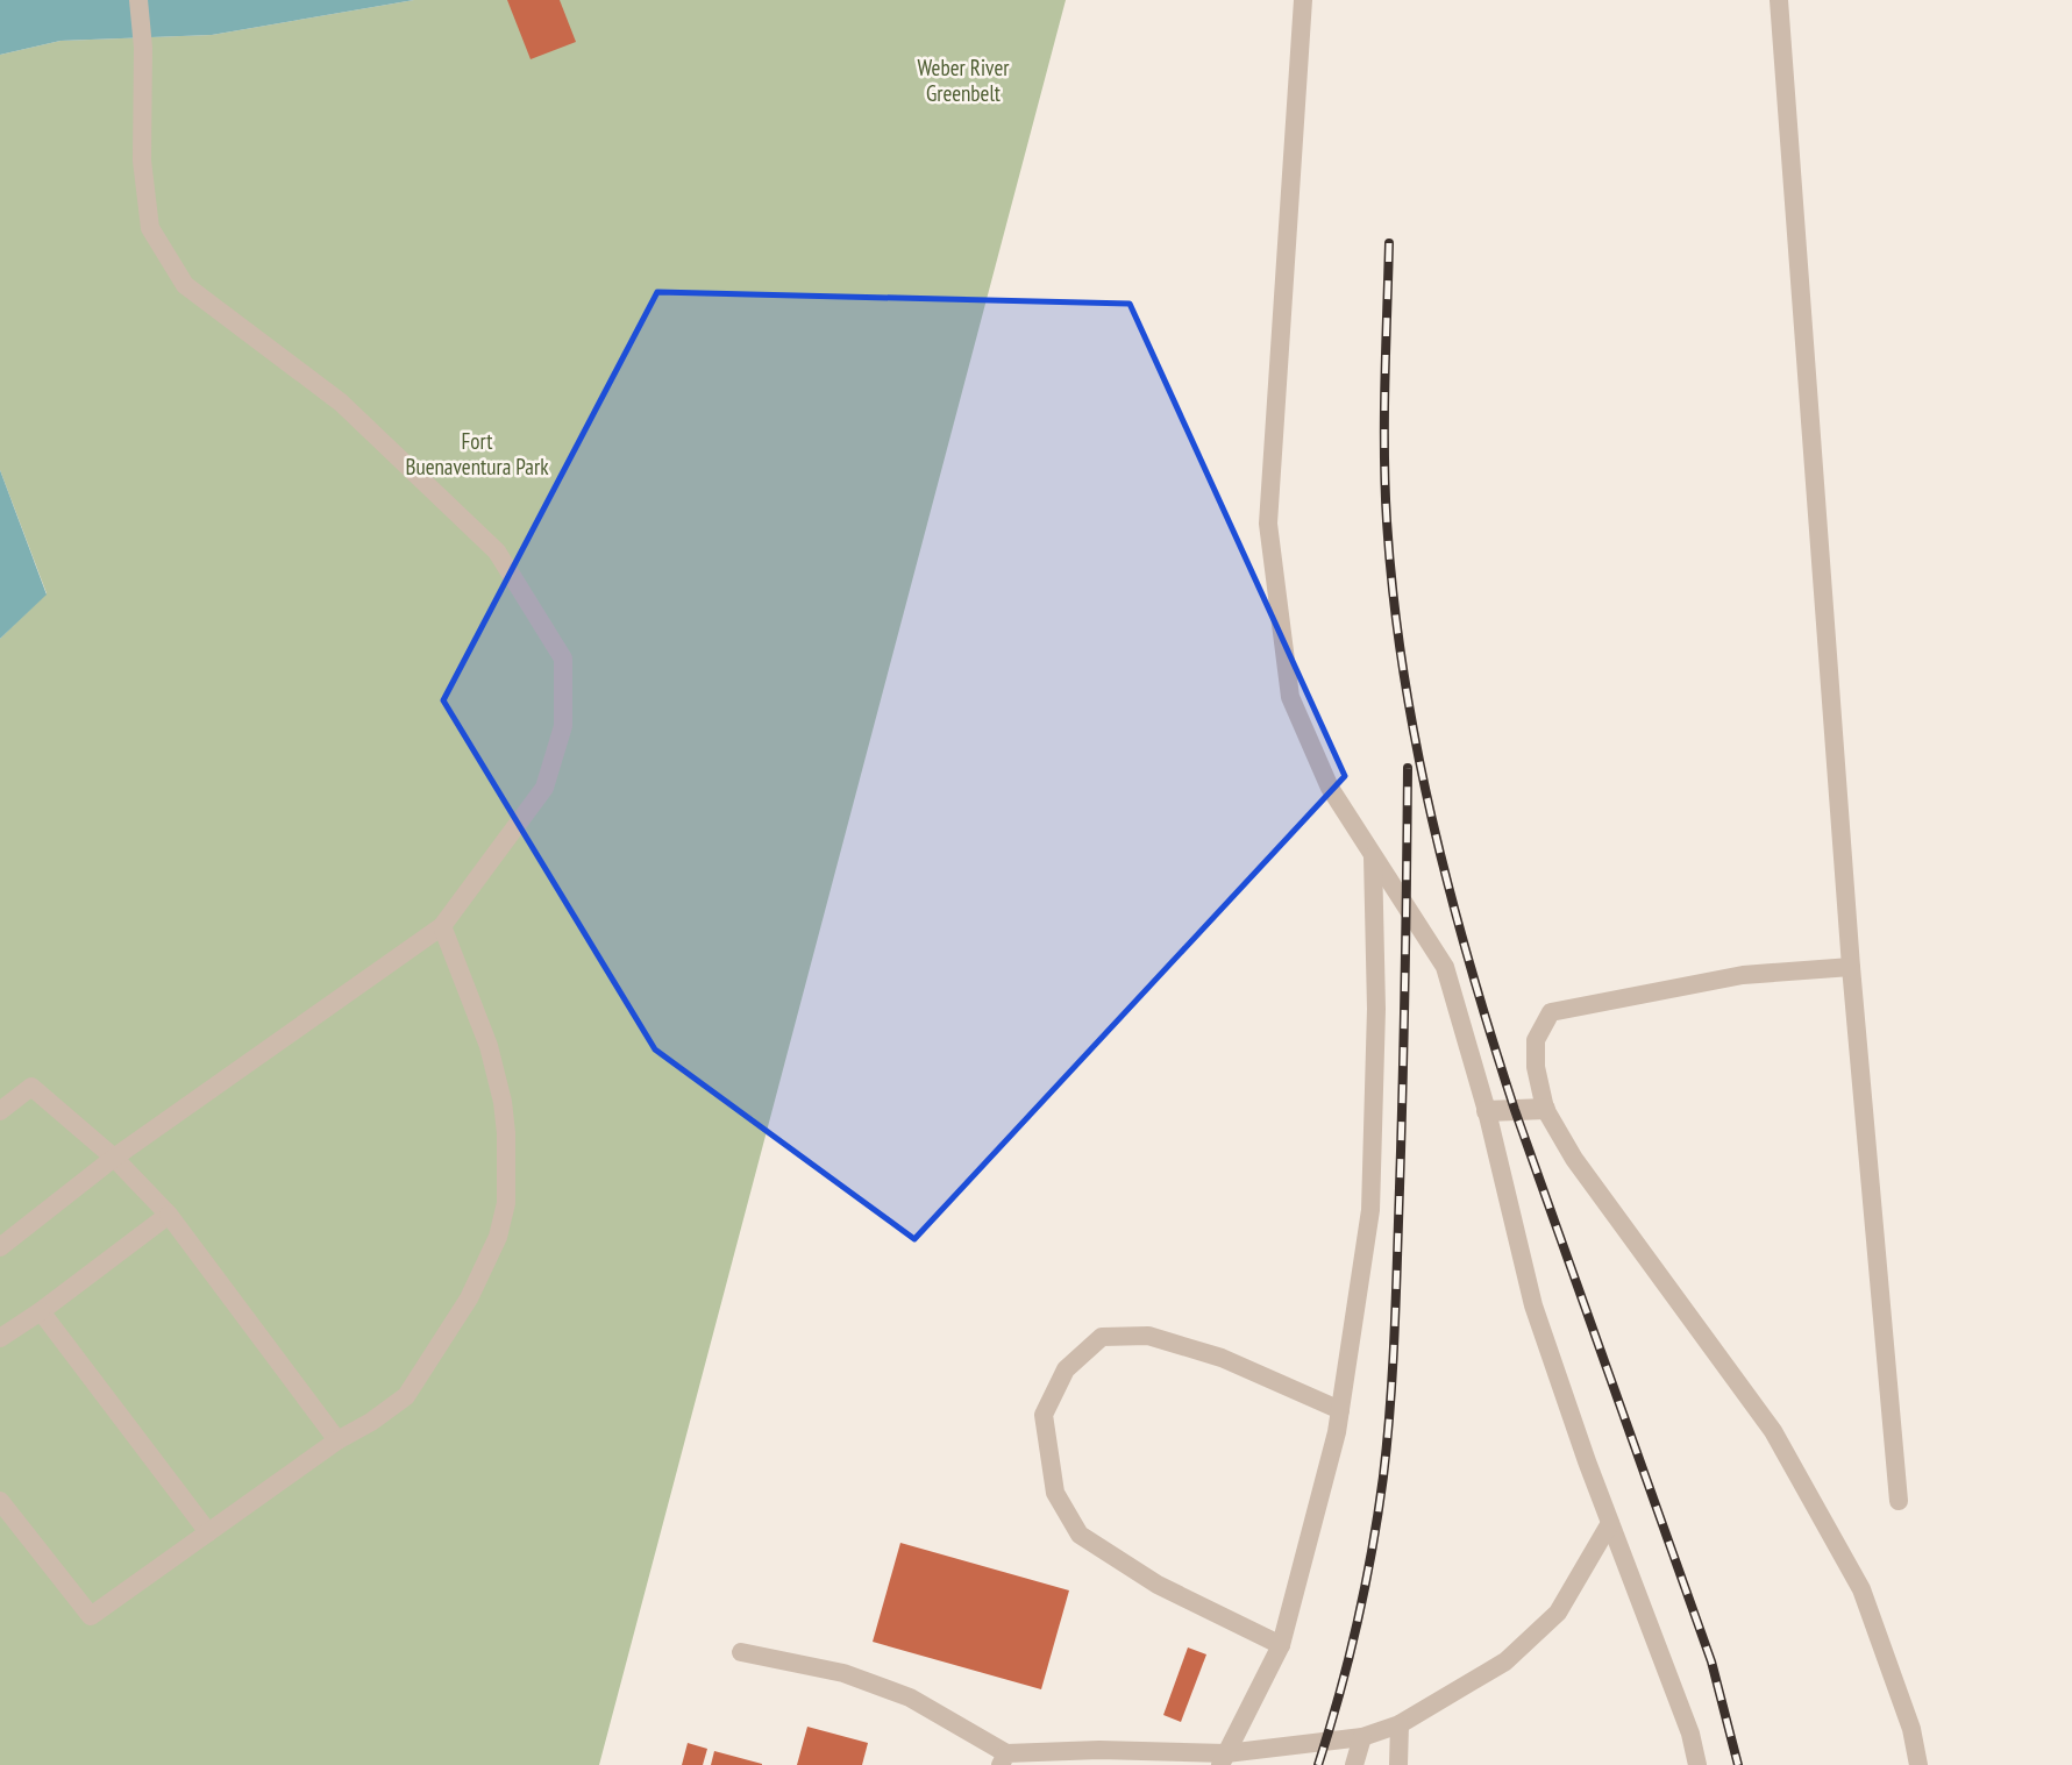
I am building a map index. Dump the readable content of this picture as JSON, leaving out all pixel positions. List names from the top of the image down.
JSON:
{
  "parks": ["Weber River Greenbelt", "Fort Buenaventura Park"]
}
